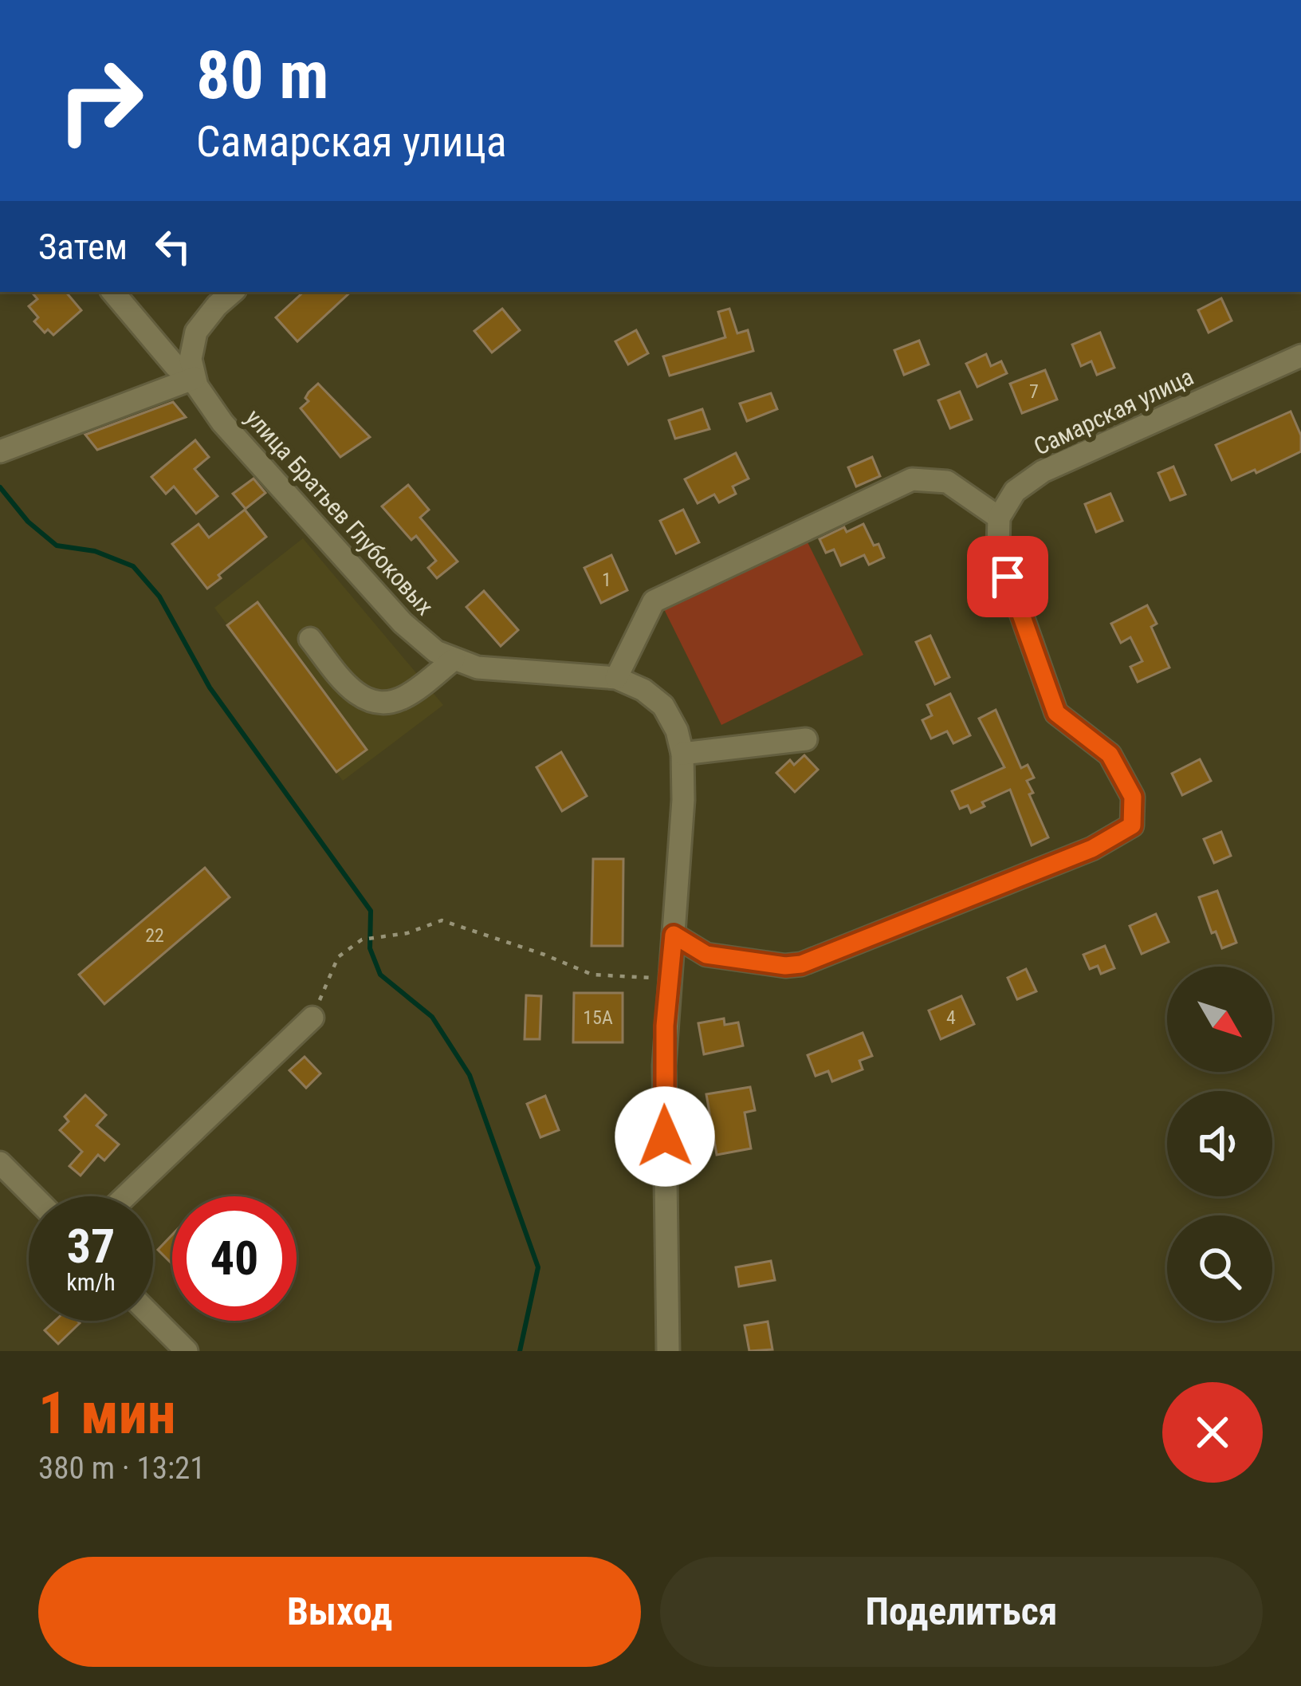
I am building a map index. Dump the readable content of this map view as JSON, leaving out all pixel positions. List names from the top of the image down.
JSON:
{
  "streets": {
    "street": ["Самарская улица", "улица Братьев Глубоковых"]
  },
  "house_numbers": [
    "7",
    "1",
    "22",
    "15А",
    "4"
  ],
  "north": "bottom right",
  "page": {
    "turn": ["80 m", "Самарская улица"],
    "then": "Затем",
    "speed": "37 km/h",
    "limit": "40",
    "heading": ["1 мин", "380 m · 13:21"],
    "buttons": ["Выход", "Поделиться"]
  }
}
